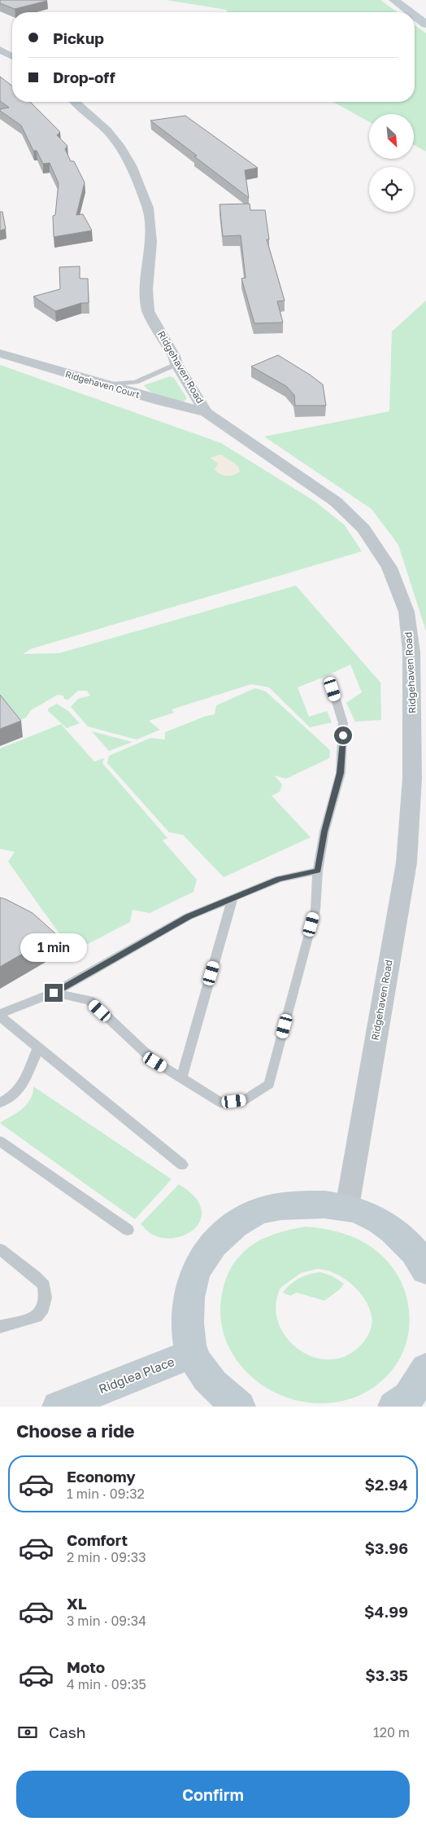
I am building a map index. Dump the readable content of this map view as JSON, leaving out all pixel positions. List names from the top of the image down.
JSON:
{
  "streets": {
    "street": ["Ridgehaven Road", "Ridgehaven Court", "Ridglea Place"]
  },
  "crossings": [
    ["Ridgehaven Road", "Ridgehaven Court"]
  ],
  "north": "bottom right",
  "page": {
    "banner": ["Pickup", "Drop-off"],
    "bubble": "1 min",
    "heading": "Choose a ride",
    "list": [
      {
        "name": "Economy",
        "note": "1 min · 09:32",
        "value": "$2.94"
      },
      {
        "name": "Comfort",
        "note": "2 min · 09:33",
        "value": "$3.96"
      },
      {
        "name": "XL",
        "note": "3 min · 09:34",
        "value": "$4.99"
      },
      {
        "name": "Moto",
        "note": "4 min · 09:35",
        "value": "$3.35"
      }
    ],
    "pay": ["Cash", "120 m"],
    "buttons": "Confirm"
  }
}
